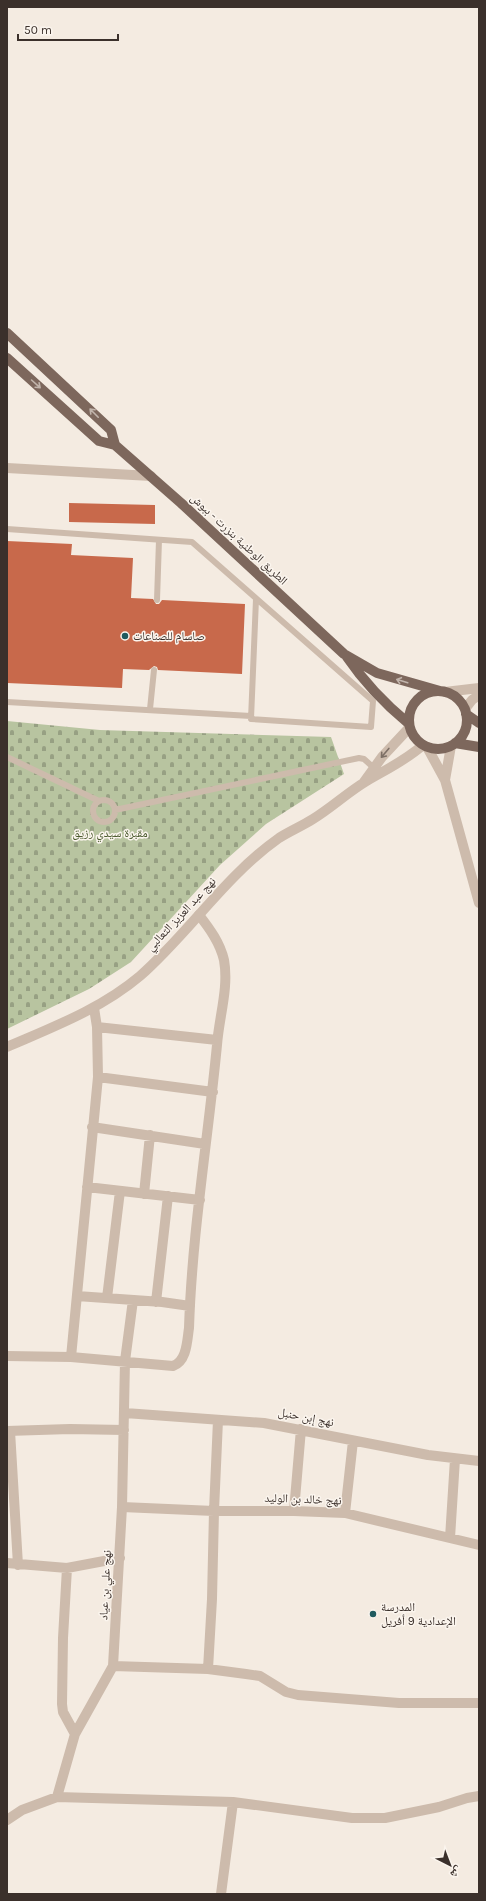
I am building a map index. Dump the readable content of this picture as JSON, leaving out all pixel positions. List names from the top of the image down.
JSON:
{
  "streets": {
    "main road": ["الطريق الوطنية بنزرت - ببوش"],
    "street": [
      "نهج عبد العزيز الثعالبي",
      "نهج إبن حنبل",
      "نهج خالد بن الوليد",
      "نهج علي بن عياد"
    ]
  },
  "crossings": [
    ["نهج إبن حنبل", "نهج علي بن عياد"],
    ["نهج خالد بن الوليد", "نهج علي بن عياد"]
  ],
  "parks": ["مقبرة سيدي رزيق"],
  "places": ["صاسام للصناعات", "المدرسة الإعدادية 9 أفريل"],
  "scale_bar": "50 m",
  "north": "bottom right"
}
